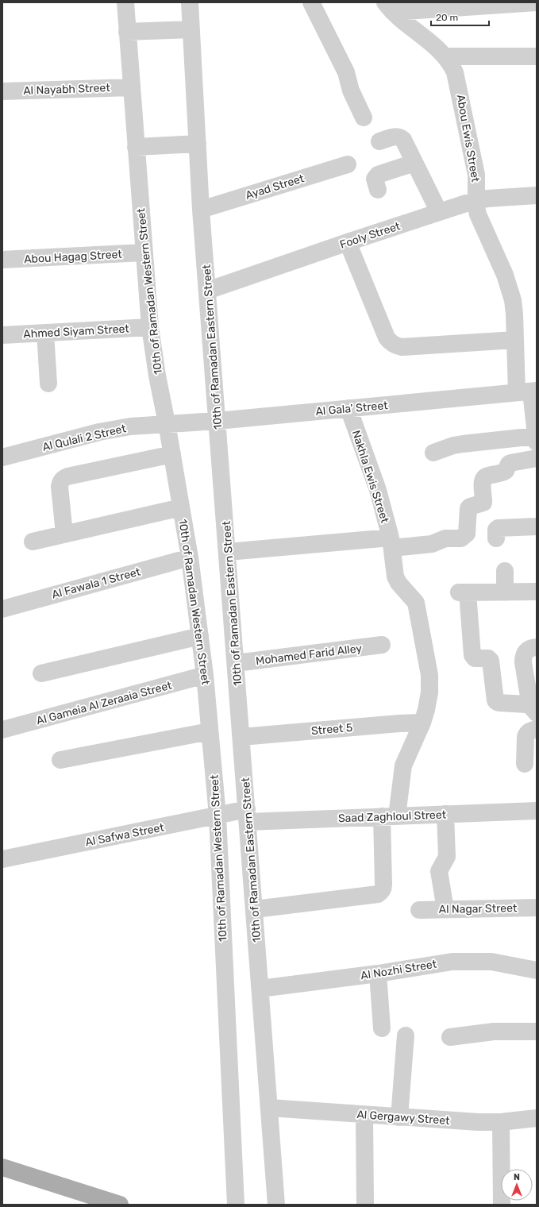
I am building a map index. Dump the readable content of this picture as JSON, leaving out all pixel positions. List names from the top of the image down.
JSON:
{
  "streets": {
    "street": [
      "Al Nayabh Street",
      "Abou Ewis Street",
      "Ayad Street",
      "Fooly Street",
      "Abou Hagag Street",
      "10th of Ramadan Western Street",
      "Ahmed Siyam Street",
      "10th of Ramadan Eastern Street",
      "Al Gala' Street",
      "Al Qulali 2 Street",
      "Nakhla Ewis Street",
      "Al Fawala 1 Street",
      "Mohamed Farid Alley",
      "Al Gameia Al Zeraaia Street",
      "Street 5",
      "Saad Zaghloul Street",
      "Al Safwa Street",
      "Al Nagar Street",
      "Al Nozhi Street",
      "Al Gergawy Street"
    ]
  },
  "crossings": [
    ["Al Nayabh Street", "10th of Ramadan Western Street"],
    ["Abou Ewis Street", "Fooly Street"],
    ["Abou Ewis Street", "Al Gala' Street"],
    ["Ayad Street", "10th of Ramadan Eastern Street"],
    ["Fooly Street", "10th of Ramadan Eastern Street"],
    ["Abou Hagag Street", "10th of Ramadan Western Street"],
    ["10th of Ramadan Western Street", "Ahmed Siyam Street"],
    ["10th of Ramadan Western Street", "Al Gala' Street"],
    ["10th of Ramadan Western Street", "Al Qulali 2 Street"],
    ["10th of Ramadan Western Street", "Al Fawala 1 Street"],
    ["10th of Ramadan Western Street", "Al Gameia Al Zeraaia Street"],
    ["10th of Ramadan Western Street", "Al Safwa Street"],
    ["10th of Ramadan Eastern Street", "Al Gala' Street"],
    ["10th of Ramadan Eastern Street", "Nakhla Ewis Street"],
    ["10th of Ramadan Eastern Street", "Mohamed Farid Alley"],
    ["10th of Ramadan Eastern Street", "Street 5"],
    ["10th of Ramadan Eastern Street", "Saad Zaghloul Street"],
    ["10th of Ramadan Eastern Street", "Al Safwa Street"],
    ["10th of Ramadan Eastern Street", "Al Nozhi Street"],
    ["10th of Ramadan Eastern Street", "Al Gergawy Street"],
    ["Al Gala' Street", "Al Qulali 2 Street"],
    ["Al Gala' Street", "Nakhla Ewis Street"],
    ["Nakhla Ewis Street", "Street 5"],
    ["Nakhla Ewis Street", "Saad Zaghloul Street"],
    ["Saad Zaghloul Street", "Al Safwa Street"]
  ],
  "scale_bar": "20 m",
  "north": "top"
}
